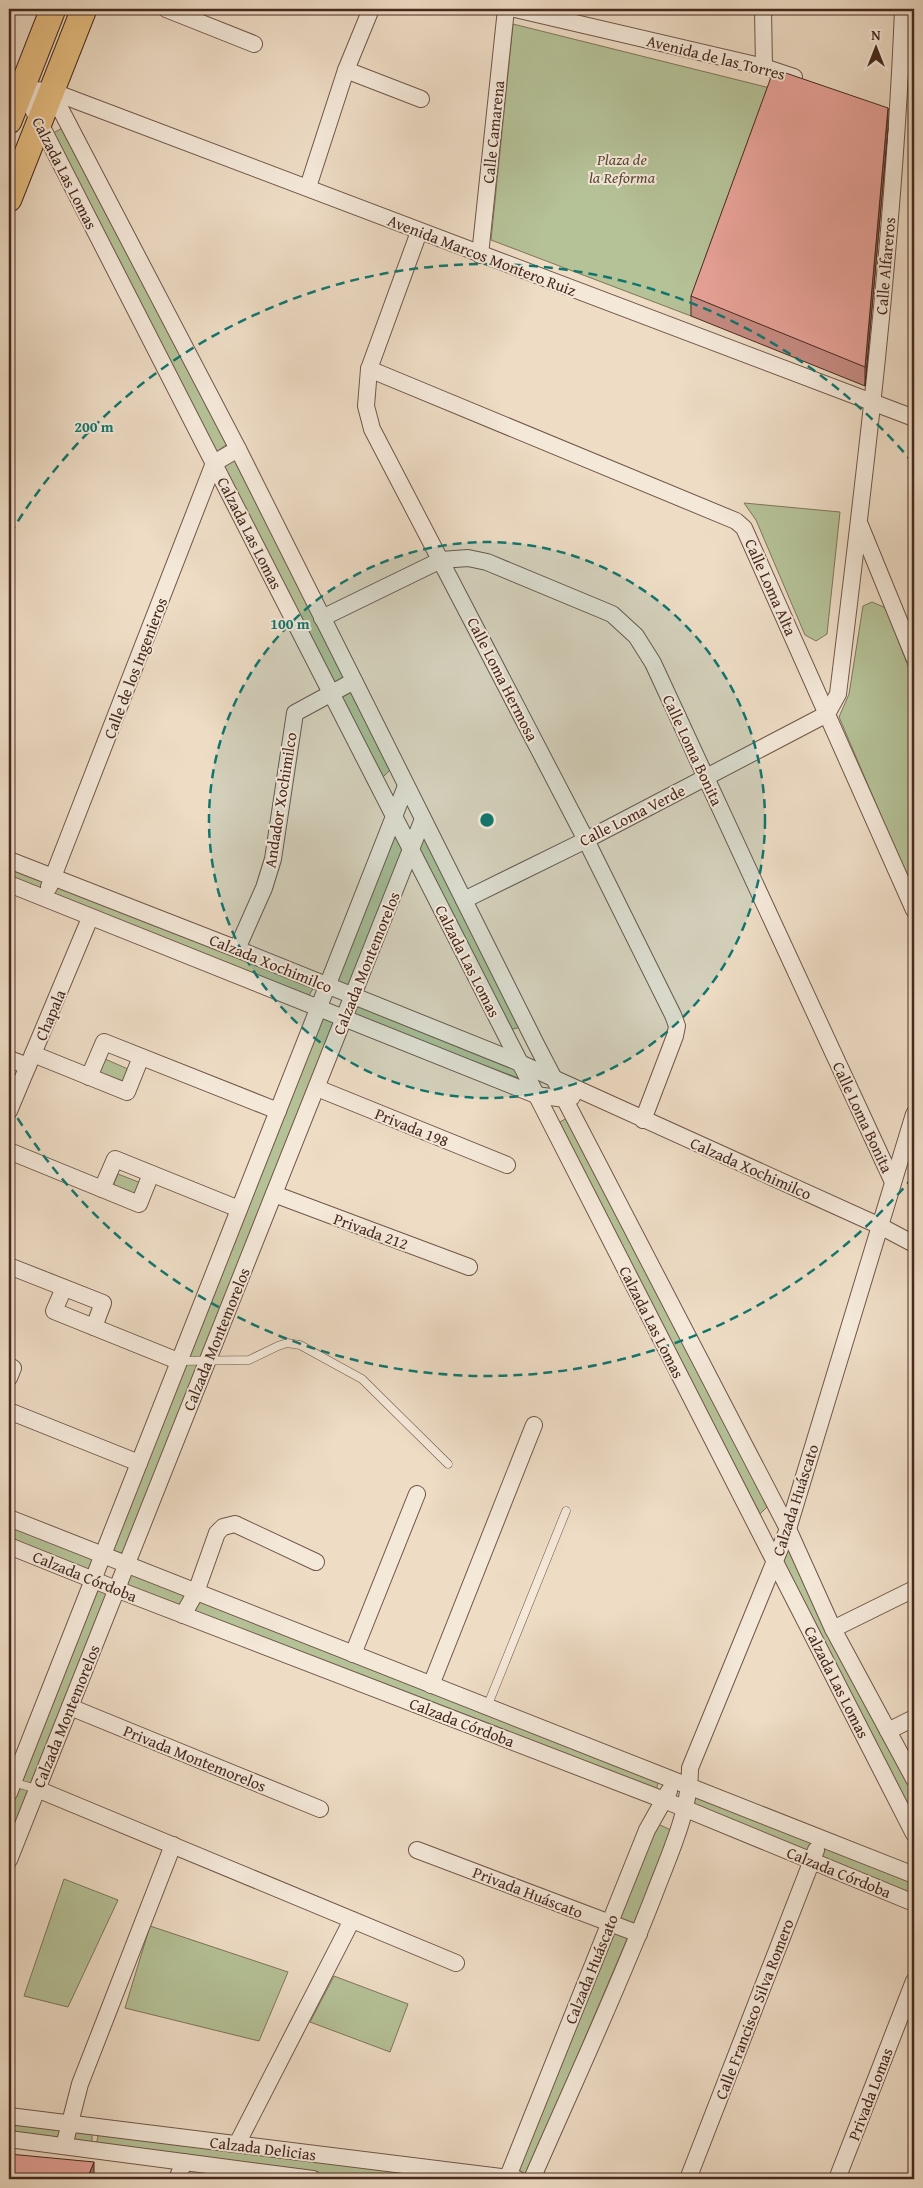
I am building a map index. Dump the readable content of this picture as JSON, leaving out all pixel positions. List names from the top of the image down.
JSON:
{
  "streets": {
    "street": [
      "Avenida de las Torres",
      "Calle Camarena",
      "Calzada Las Lomas",
      "Avenida Marcos Montero Ruiz",
      "Calle Alfareros",
      "Calle Loma Alta",
      "Calle de los Ingenieros",
      "Calle Loma Hermosa",
      "Calle Loma Bonita",
      "Andador Xochimilco",
      "Calle Loma Verde",
      "Calzada Xochimilco",
      "Calzada Montemorelos",
      "Chapala",
      "Privada 198",
      "Privada 212",
      "Calzada Huáscato",
      "Calzada Córdoba",
      "Privada Montemorelos",
      "Privada Huáscato",
      "Calle Francisco Silva Romero",
      "Privada Lomas",
      "Calzada Delicias"
    ]
  },
  "crossings": [
    ["Calle Camarena", "Avenida Marcos Montero Ruiz"],
    ["Calzada Las Lomas", "Avenida Marcos Montero Ruiz"],
    ["Calzada Las Lomas", "Calle de los Ingenieros"],
    ["Calzada Las Lomas", "Calle Loma Bonita"],
    ["Calzada Las Lomas", "Andador Xochimilco"],
    ["Calzada Las Lomas", "Calle Loma Verde"],
    ["Calzada Las Lomas", "Calzada Xochimilco"],
    ["Calzada Las Lomas", "Calzada Montemorelos"],
    ["Calzada Las Lomas", "Calzada Huáscato"],
    ["Avenida Marcos Montero Ruiz", "Calle Alfareros"],
    ["Avenida Marcos Montero Ruiz", "Calle Loma Hermosa"],
    ["Calle Alfareros", "Calle Loma Alta"],
    ["Calle Alfareros", "Calle Loma Verde"],
    ["Calle Loma Alta", "Calle Loma Hermosa"],
    ["Calle Loma Alta", "Calle Loma Verde"],
    ["Calle de los Ingenieros", "Calzada Xochimilco"],
    ["Calle Loma Hermosa", "Calle Loma Bonita"],
    ["Calle Loma Hermosa", "Calle Loma Verde"],
    ["Calle Loma Hermosa", "Calzada Xochimilco"],
    ["Calle Loma Bonita", "Calle Loma Verde"],
    ["Calle Loma Bonita", "Calzada Huáscato"],
    ["Andador Xochimilco", "Calzada Xochimilco"],
    ["Calzada Xochimilco", "Calzada Montemorelos"],
    ["Calzada Xochimilco", "Chapala"],
    ["Calzada Xochimilco", "Calzada Huáscato"],
    ["Calzada Montemorelos", "Privada 198"],
    ["Calzada Montemorelos", "Privada 212"],
    ["Calzada Montemorelos", "Calzada Córdoba"],
    ["Calzada Montemorelos", "Privada Montemorelos"],
    ["Calzada Huáscato", "Calzada Córdoba"],
    ["Calzada Huáscato", "Privada Huáscato"],
    ["Calzada Huáscato", "Calzada Delicias"],
    ["Calzada Córdoba", "Calle Francisco Silva Romero"]
  ],
  "parks": ["Plaza de la Reforma"],
  "north": "top",
  "rings": ["200 m", "100 m"]
}
